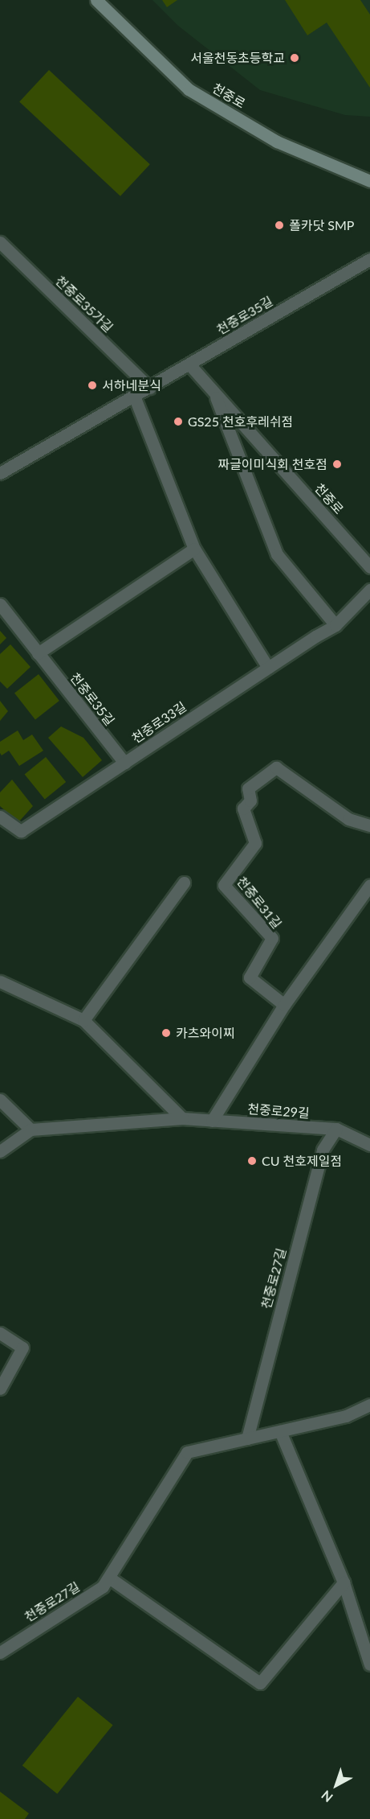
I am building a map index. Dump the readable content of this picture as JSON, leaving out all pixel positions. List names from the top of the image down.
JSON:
{
  "streets": {
    "main road": ["천중로"],
    "street": [
      "천중로35가길",
      "천중로35길",
      "천중로33길",
      "천중로31길",
      "천중로29길",
      "천중로27길"
    ]
  },
  "crossings": [
    ["천중로", "천중로35길"],
    ["천중로35가길", "천중로35길"],
    ["천중로35길", "천중로33길"],
    ["천중로29길", "천중로27길"]
  ],
  "places": [
    "서울천동초등학교",
    "폴카닷 SMP",
    "서하네분식",
    "GS25 천호후레쉬점",
    "짜글이미식회 천호점",
    "카츠와이찌",
    "CU 천호제일점"
  ],
  "north": "bottom left"
}
